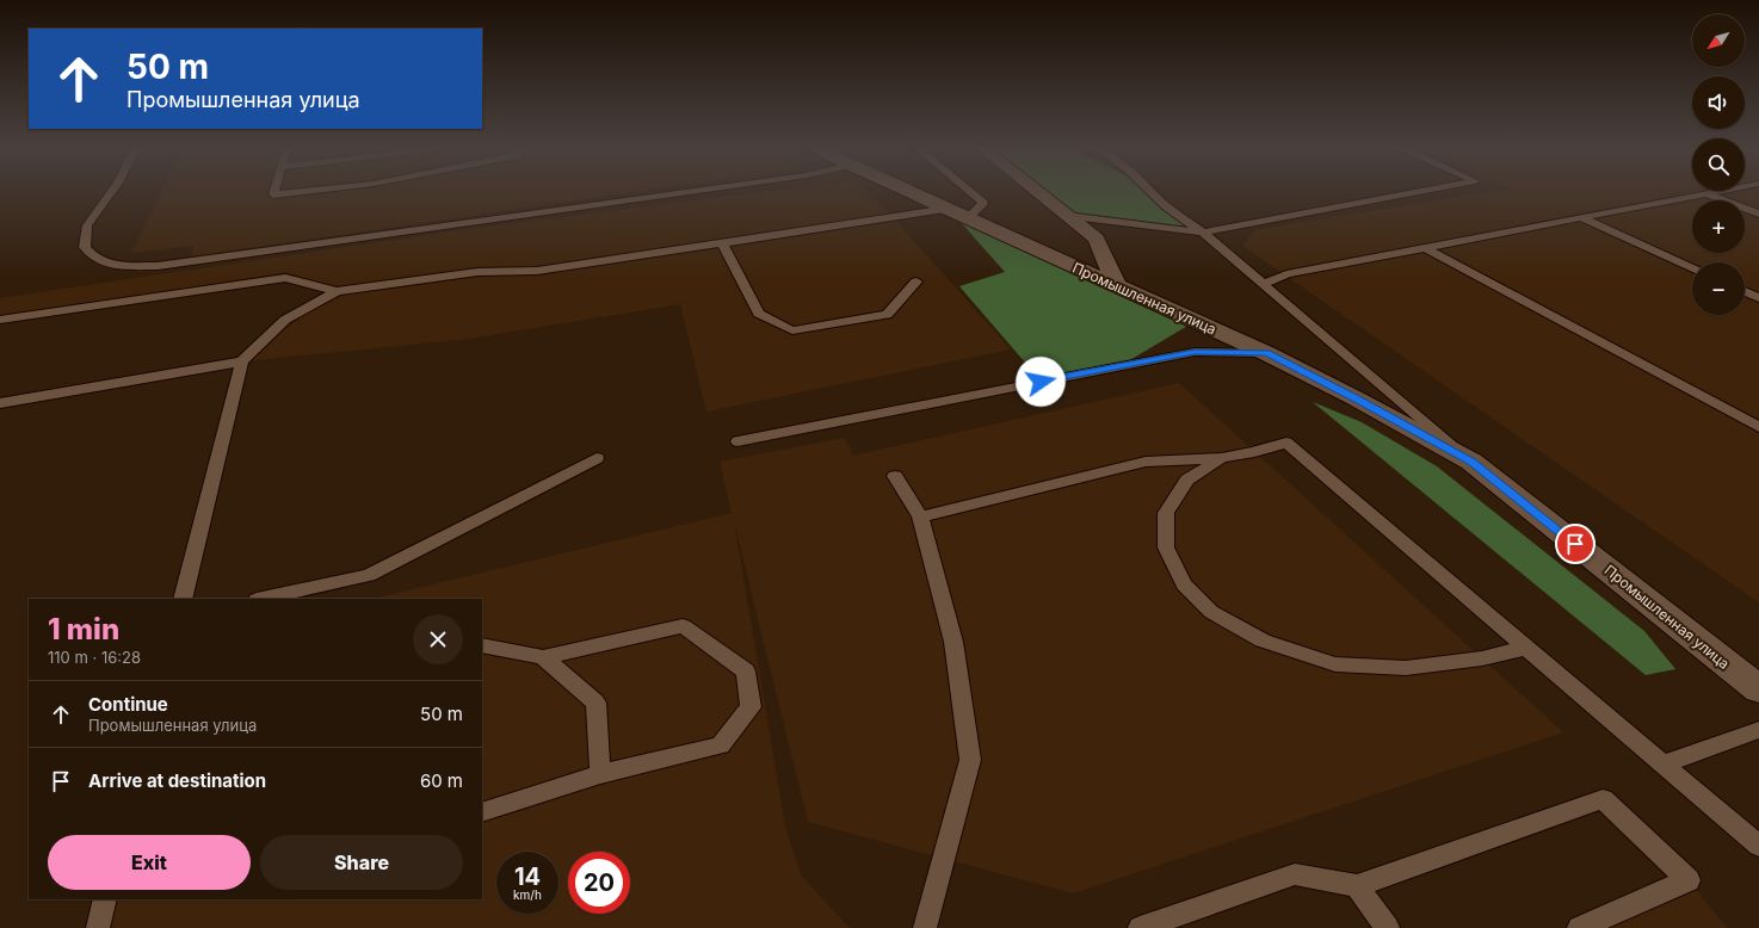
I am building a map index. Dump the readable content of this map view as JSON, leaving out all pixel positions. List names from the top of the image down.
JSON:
{
  "streets": {
    "street": ["Промышленная улица"]
  },
  "north": "bottom left",
  "page": {
    "map_buttons": ["+", "−"],
    "turn": ["50 m", "Промышленная улица"],
    "heading": ["1 min", "110 m · 16:28"],
    "list": [
      {
        "name": "Continue",
        "note": "Промышленная улица",
        "value": "50 m"
      },
      {
        "name": "Arrive at destination",
        "value": "60 m"
      }
    ],
    "buttons": ["Exit", "Share"],
    "speed": "14 km/h",
    "limit": "20"
  }
}
